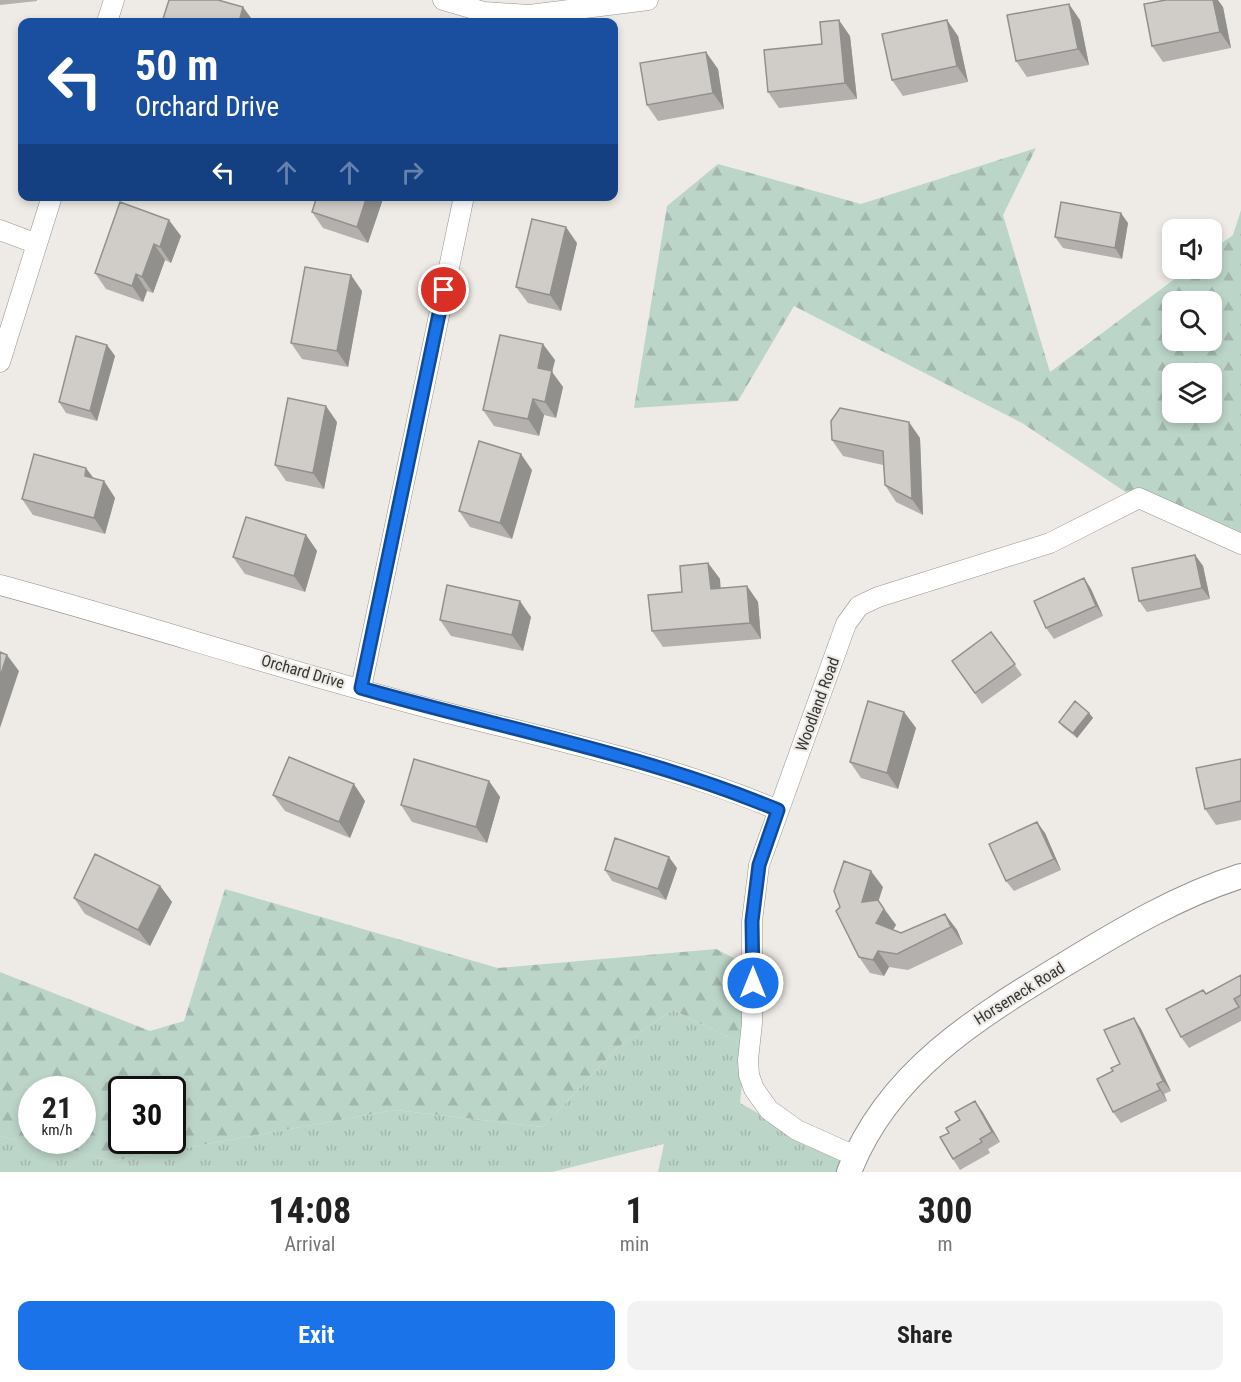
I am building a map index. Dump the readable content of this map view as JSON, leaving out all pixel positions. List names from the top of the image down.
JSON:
{
  "streets": {
    "street": ["Orchard Drive", "Woodland Road", "Horseneck Road"]
  },
  "crossings": [
    ["Orchard Drive", "Woodland Road"],
    ["Woodland Road", "Horseneck Road"]
  ],
  "page": {
    "turn": ["50 m", "Orchard Drive"],
    "speed": "21 km/h",
    "limit": "30",
    "eta": [
      "14:08",
      "Arrival",
      "1",
      "min",
      "300",
      "m"
    ],
    "buttons": ["Exit", "Share"]
  }
}
